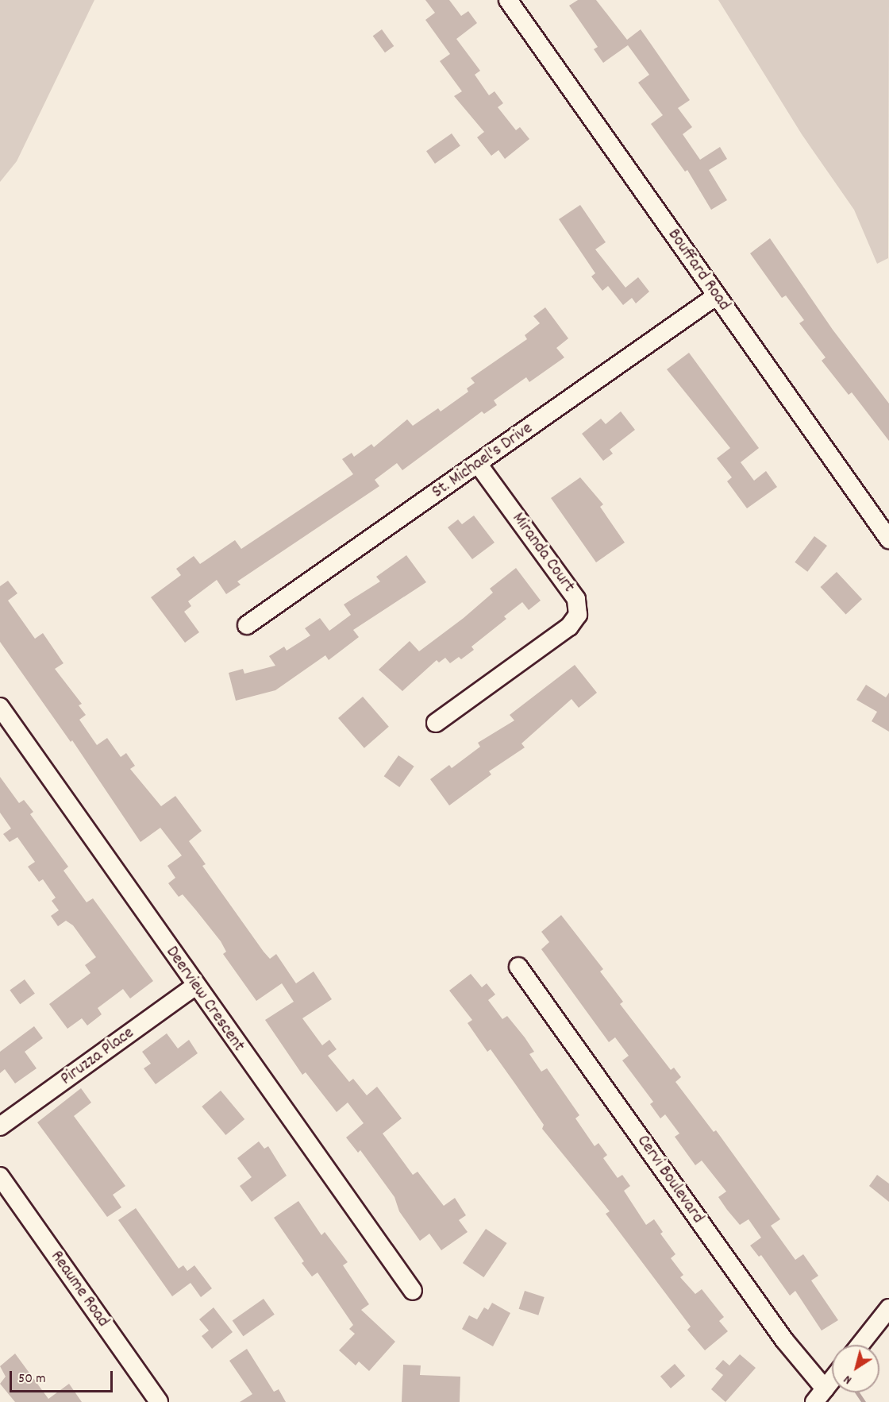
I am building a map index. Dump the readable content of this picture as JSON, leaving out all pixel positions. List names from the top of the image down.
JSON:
{
  "streets": {
    "street": [
      "Bouffard Road",
      "St. Michael's Drive",
      "Miranda Court",
      "Deerview Crescent",
      "Piruzza Place",
      "Cervi Boulevard",
      "Reaume Road"
    ]
  },
  "crossings": [
    ["Bouffard Road", "St. Michael's Drive"],
    ["St. Michael's Drive", "Miranda Court"],
    ["Deerview Crescent", "Piruzza Place"]
  ],
  "scale_bar": "50 m",
  "north": "bottom left"
}
